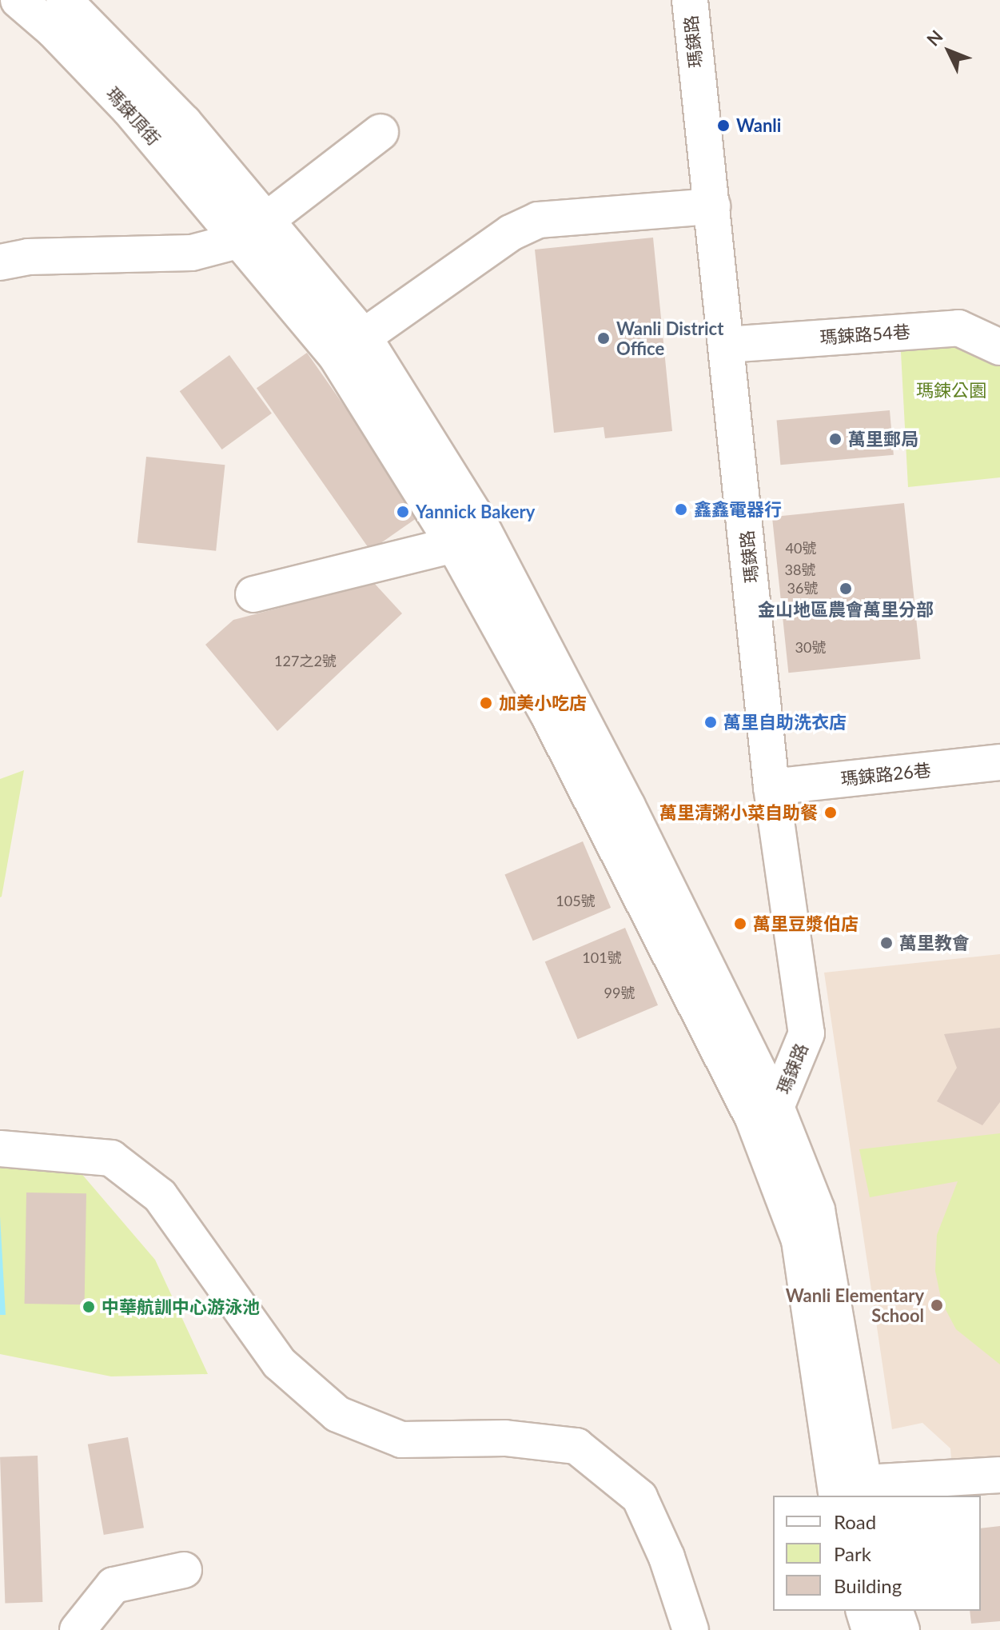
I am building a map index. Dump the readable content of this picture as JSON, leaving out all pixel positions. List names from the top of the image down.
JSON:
{
  "streets": {
    "street": [
      "瑪鋉路",
      "瑪鋉頂街",
      "瑪鋉路54巷",
      "瑪鋉路26巷"
    ]
  },
  "crossings": [
    ["瑪鋉路", "瑪鋉頂街"],
    ["瑪鋉路", "瑪鋉路54巷"],
    ["瑪鋉路", "瑪鋉路26巷"]
  ],
  "parks": ["瑪鋉公園"],
  "places": [
    "Wanli",
    "Wanli District Office",
    "萬里郵局",
    "鑫鑫電器行",
    "Yannick Bakery",
    "金山地區農會萬里分部",
    "加美小吃店",
    "萬里自助洗衣店",
    "萬里清粥小菜自助餐",
    "萬里豆漿伯店",
    "萬里教會",
    "Wanli Elementary School",
    "中華航訓中心游泳池"
  ],
  "house_numbers": [
    "40號",
    "38號",
    "36號",
    "30號",
    "127之2號",
    "105號",
    "101號",
    "99號"
  ],
  "legend": ["Road", "Park", "Building"],
  "north": "top left"
}
